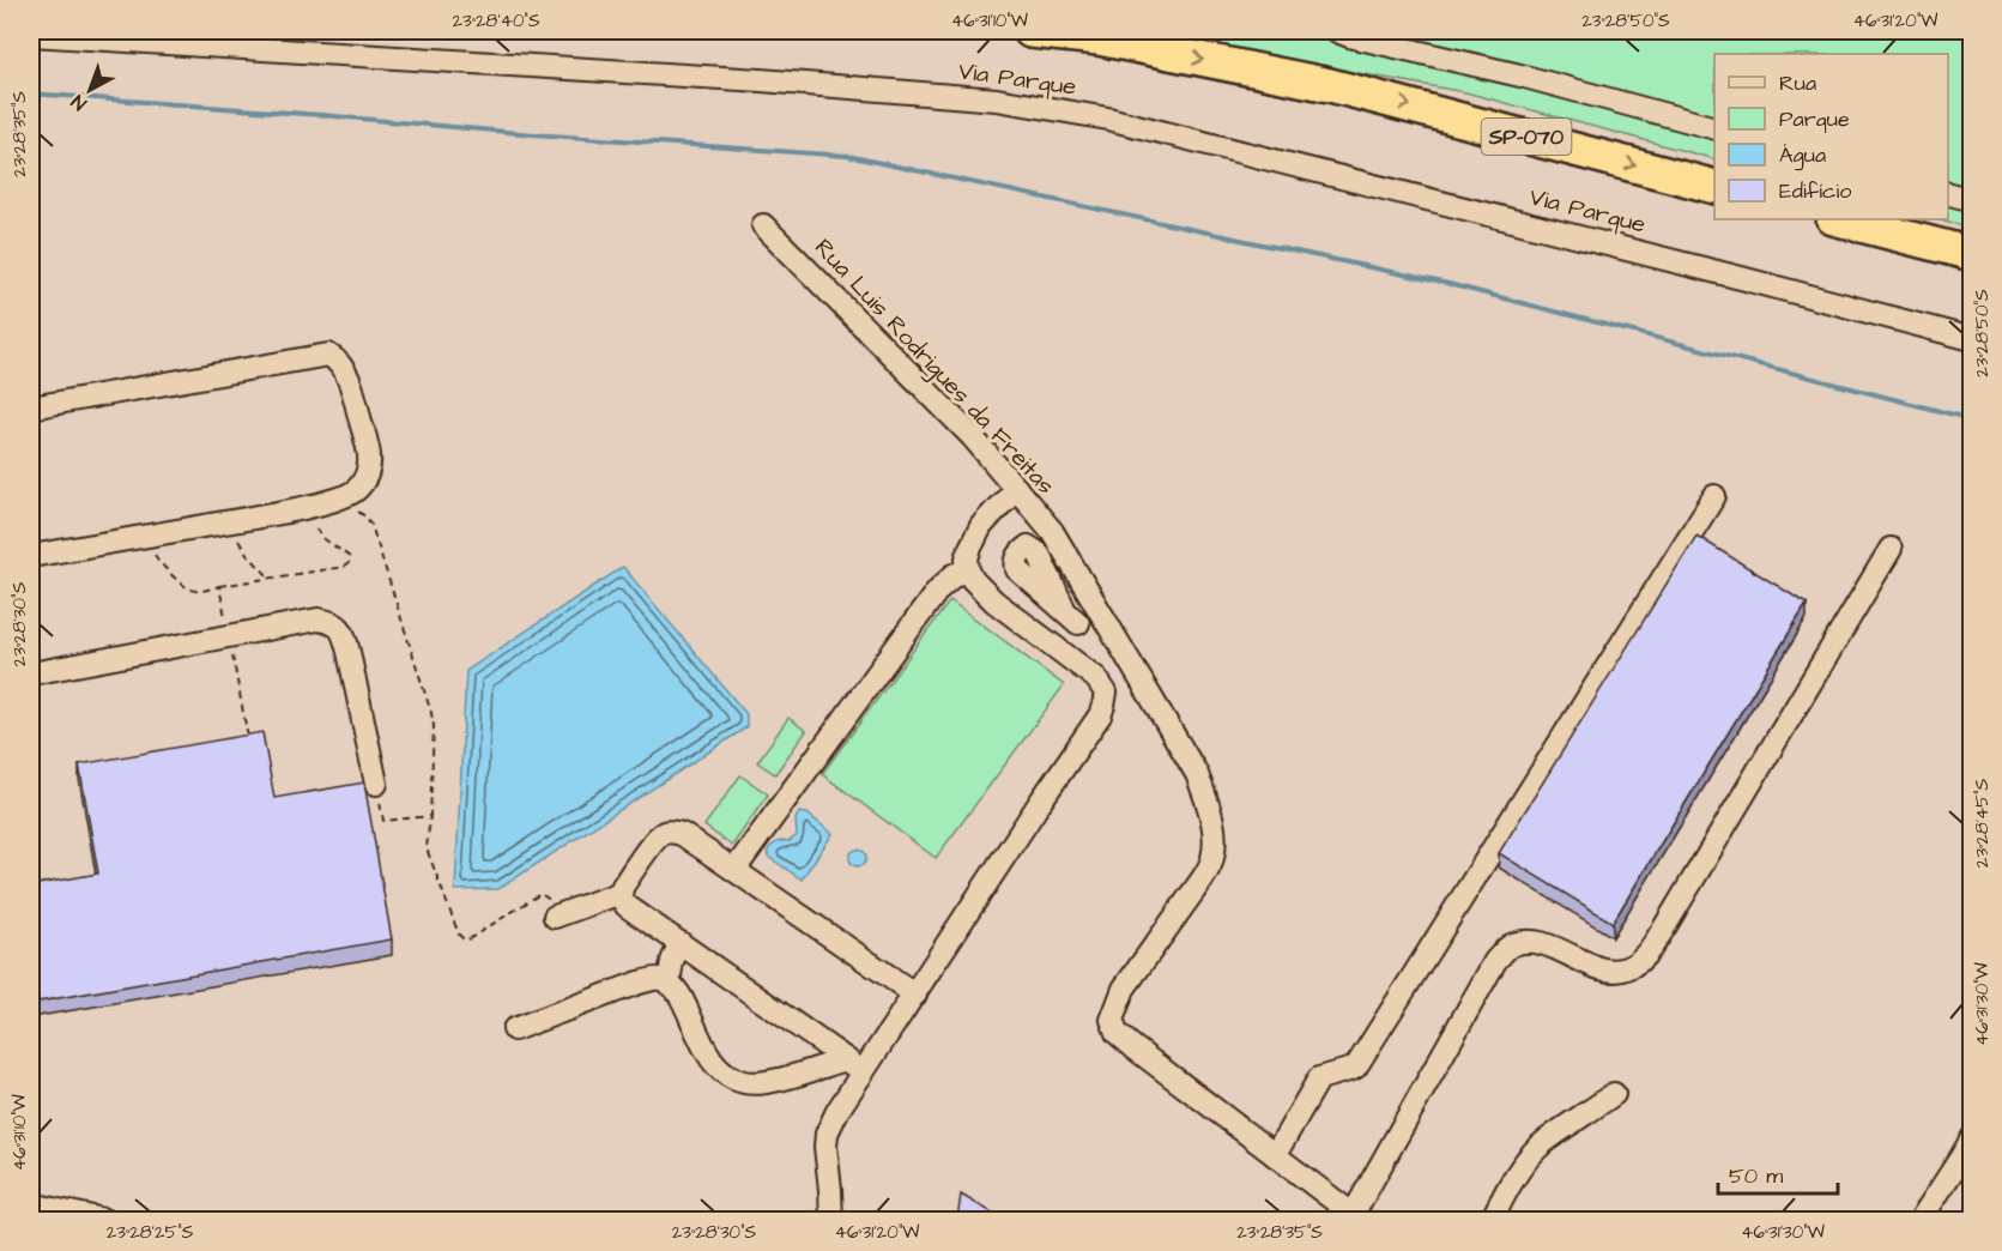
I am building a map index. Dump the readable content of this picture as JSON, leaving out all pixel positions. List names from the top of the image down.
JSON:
{
  "streets": {
    "highway": ["SP-070"],
    "street": ["Via Parque", "Rua Luis Rodrigues da Freitas"]
  },
  "legend": [
    "Rua",
    "Parque",
    "Água",
    "Edifício"
  ],
  "scale_bar": "50 m",
  "north": "bottom left",
  "coordinates": [
    "23°28'40\"S",
    "46°31'10\"W",
    "23°28'50\"S",
    "46°31'20\"W",
    "23°28'35\"S",
    "23°28'30\"S",
    "23°28'45\"S",
    "46°31'30\"W",
    "23°28'25\"S"
  ]
}
